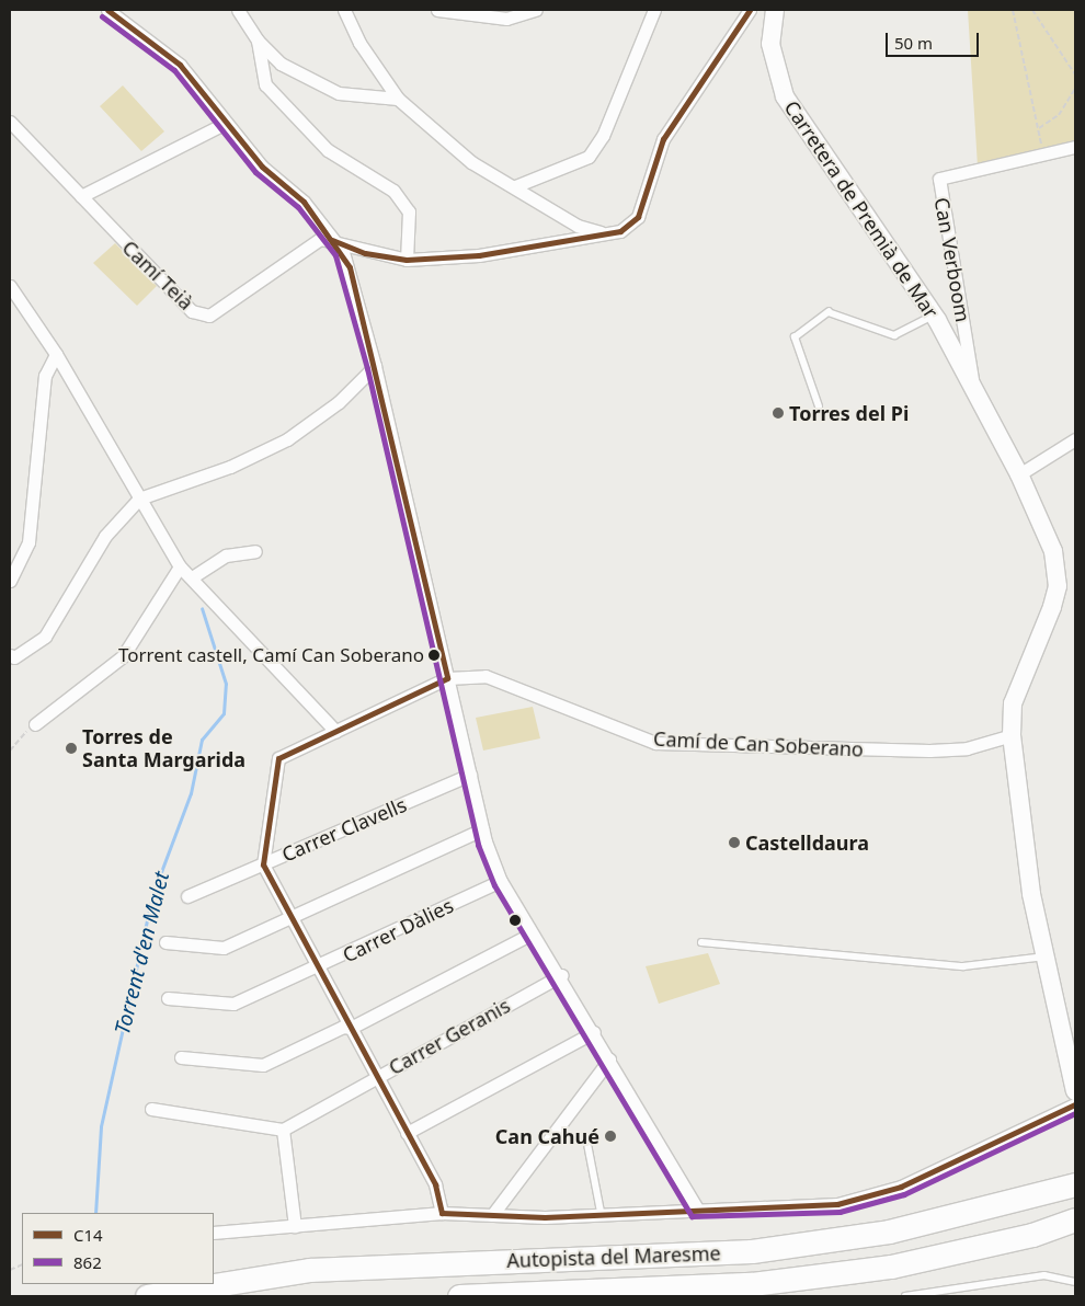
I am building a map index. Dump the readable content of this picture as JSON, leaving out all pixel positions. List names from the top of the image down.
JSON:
{
  "streets": {
    "highway": ["Autopista del Maresme"],
    "street": [
      "Carretera de Premià de Mar",
      "Can Verboom",
      "Camí Teià",
      "Camí de Can Soberano",
      "Carrer Clavells",
      "Carrer Dàlies",
      "Carrer Geranis"
    ]
  },
  "crossings": [
    ["Carretera de Premià de Mar", "Can Verboom"],
    ["Carretera de Premià de Mar", "Camí de Can Soberano"],
    ["Camí de Can Soberano", "Carrer Clavells"]
  ],
  "water": ["Torrent d'en Malet"],
  "places": [
    "Torres del Pi",
    "Torrent castell, Camí Can Soberano",
    "Torres de Santa Margarida",
    "Castelldaura",
    "Can Cahué"
  ],
  "lines": ["transit line C14", "transit line 862"],
  "legend": ["C14", "862"],
  "scale_bar": "50 m"
}
